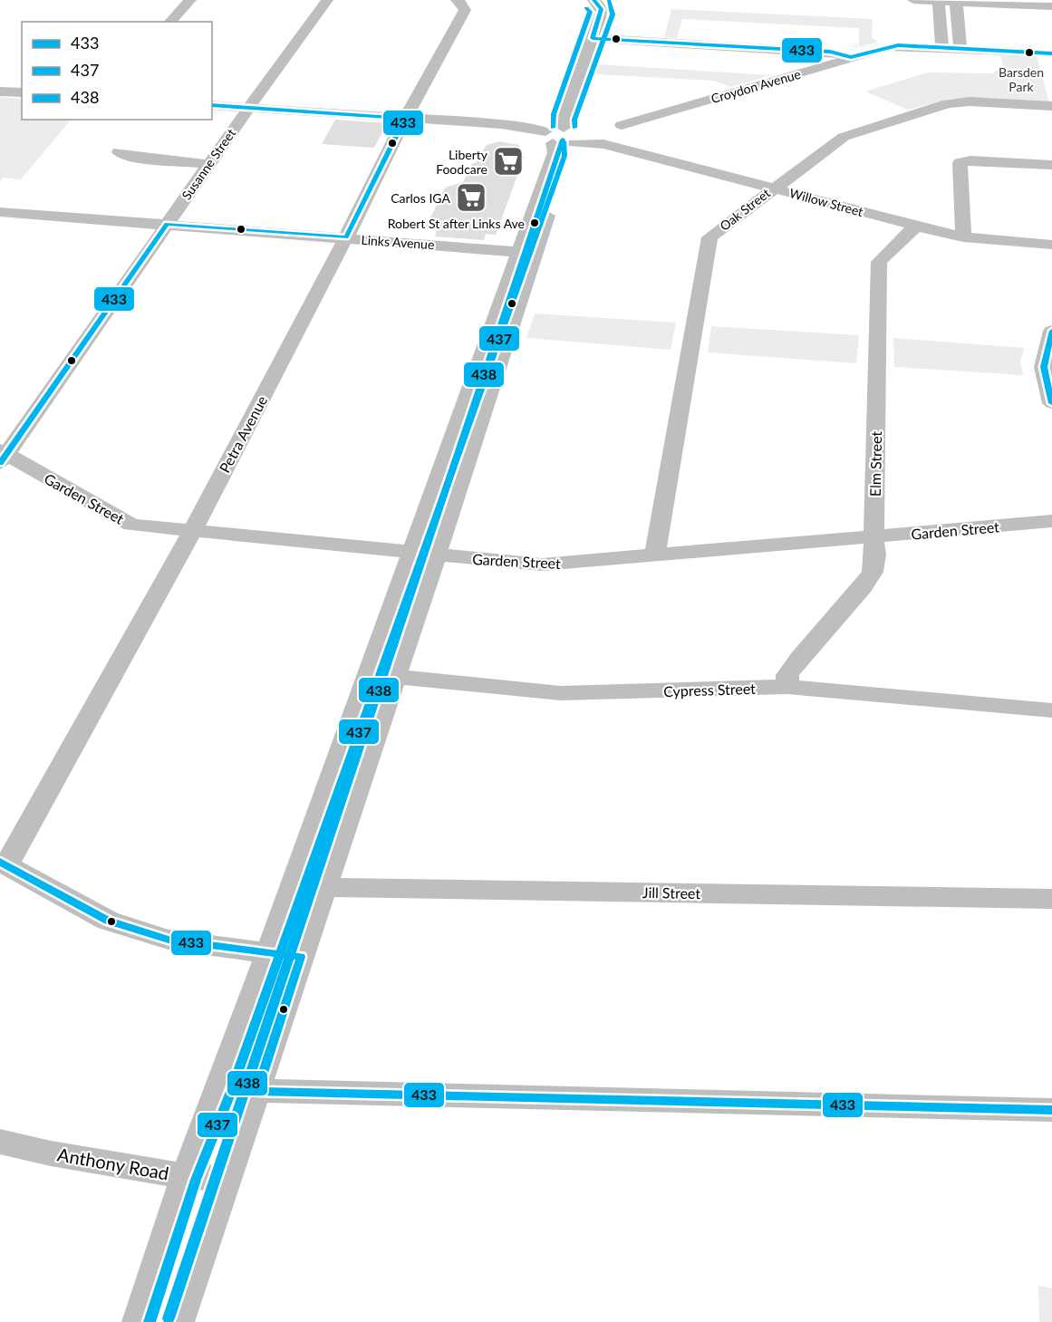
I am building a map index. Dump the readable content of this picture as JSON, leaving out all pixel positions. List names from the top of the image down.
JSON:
{
  "streets": {
    "street": [
      "Croydon Avenue",
      "Susanne Street",
      "Willow Street",
      "Oak Street",
      "Links Avenue",
      "Petra Avenue",
      "Elm Street",
      "Garden Street",
      "Cypress Street",
      "Jill Street",
      "Anthony Road"
    ]
  },
  "crossings": [
    ["Susanne Street", "Willow Street"],
    ["Susanne Street", "Links Avenue"],
    ["Susanne Street", "Garden Street"],
    ["Willow Street", "Oak Street"],
    ["Willow Street", "Petra Avenue"],
    ["Willow Street", "Elm Street"],
    ["Oak Street", "Garden Street"],
    ["Links Avenue", "Petra Avenue"],
    ["Petra Avenue", "Garden Street"],
    ["Elm Street", "Garden Street"],
    ["Elm Street", "Cypress Street"]
  ],
  "parks": ["Barsden Park"],
  "places": {
    "supermarket": ["Liberty Foodcare", "Carlos IGA"],
    "other": ["Robert St after Links Ave"]
  },
  "lines": ["transit line 433", "transit line 437", "transit line 438"],
  "legend": ["433", "437", "438"]
}
